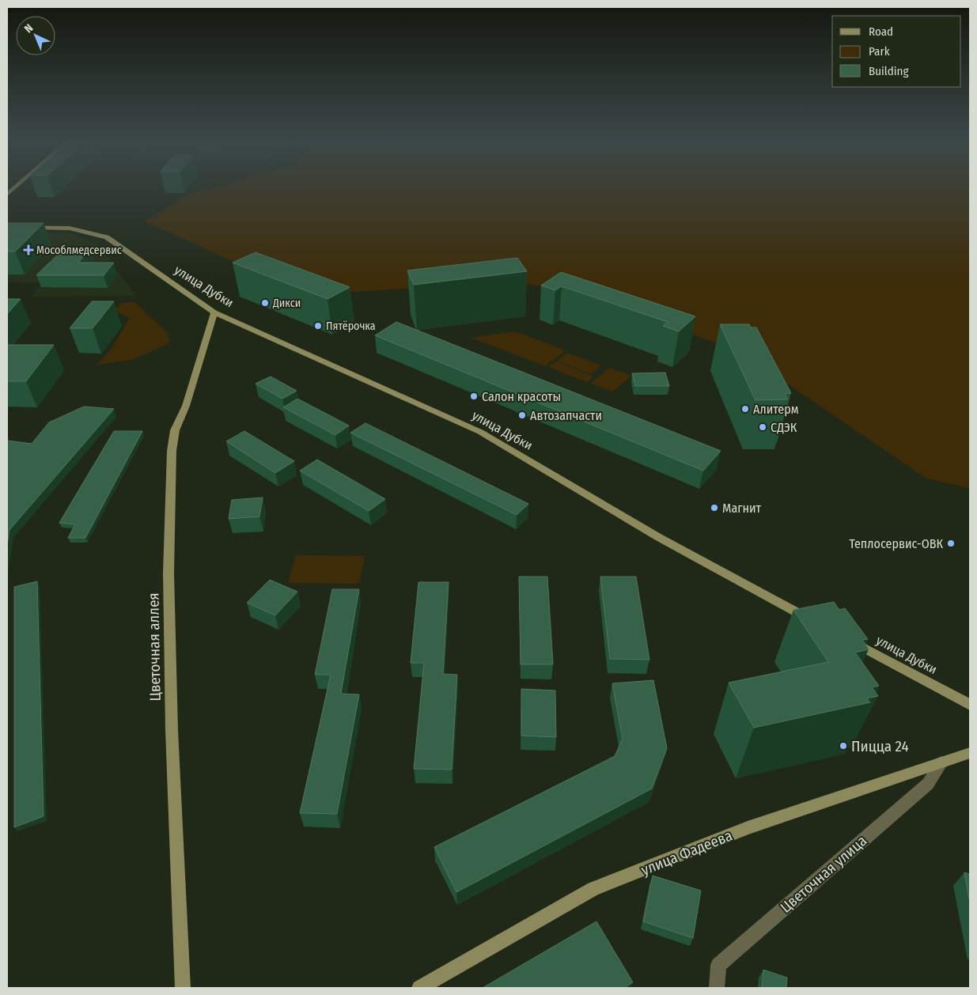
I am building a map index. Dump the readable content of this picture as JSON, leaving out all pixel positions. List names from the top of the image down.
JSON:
{
  "streets": {
    "street": [
      "улица Дубки",
      "Цветочная аллея",
      "улица Фадеева",
      "Цветочная улица"
    ]
  },
  "crossings": [
    ["улица Дубки", "Цветочная аллея"],
    ["улица Фадеева", "Цветочная улица"]
  ],
  "places": {
    "health": ["Мособлмедсервис"],
    "other": [
      "Дикси",
      "Пятёрочка",
      "Салон красоты",
      "Алитерм",
      "Автозапчасти",
      "СДЭК",
      "Магнит",
      "Теплосервис-ОВК",
      "Пицца 24"
    ]
  },
  "legend": ["Road", "Park", "Building"],
  "north": "top left"
}
